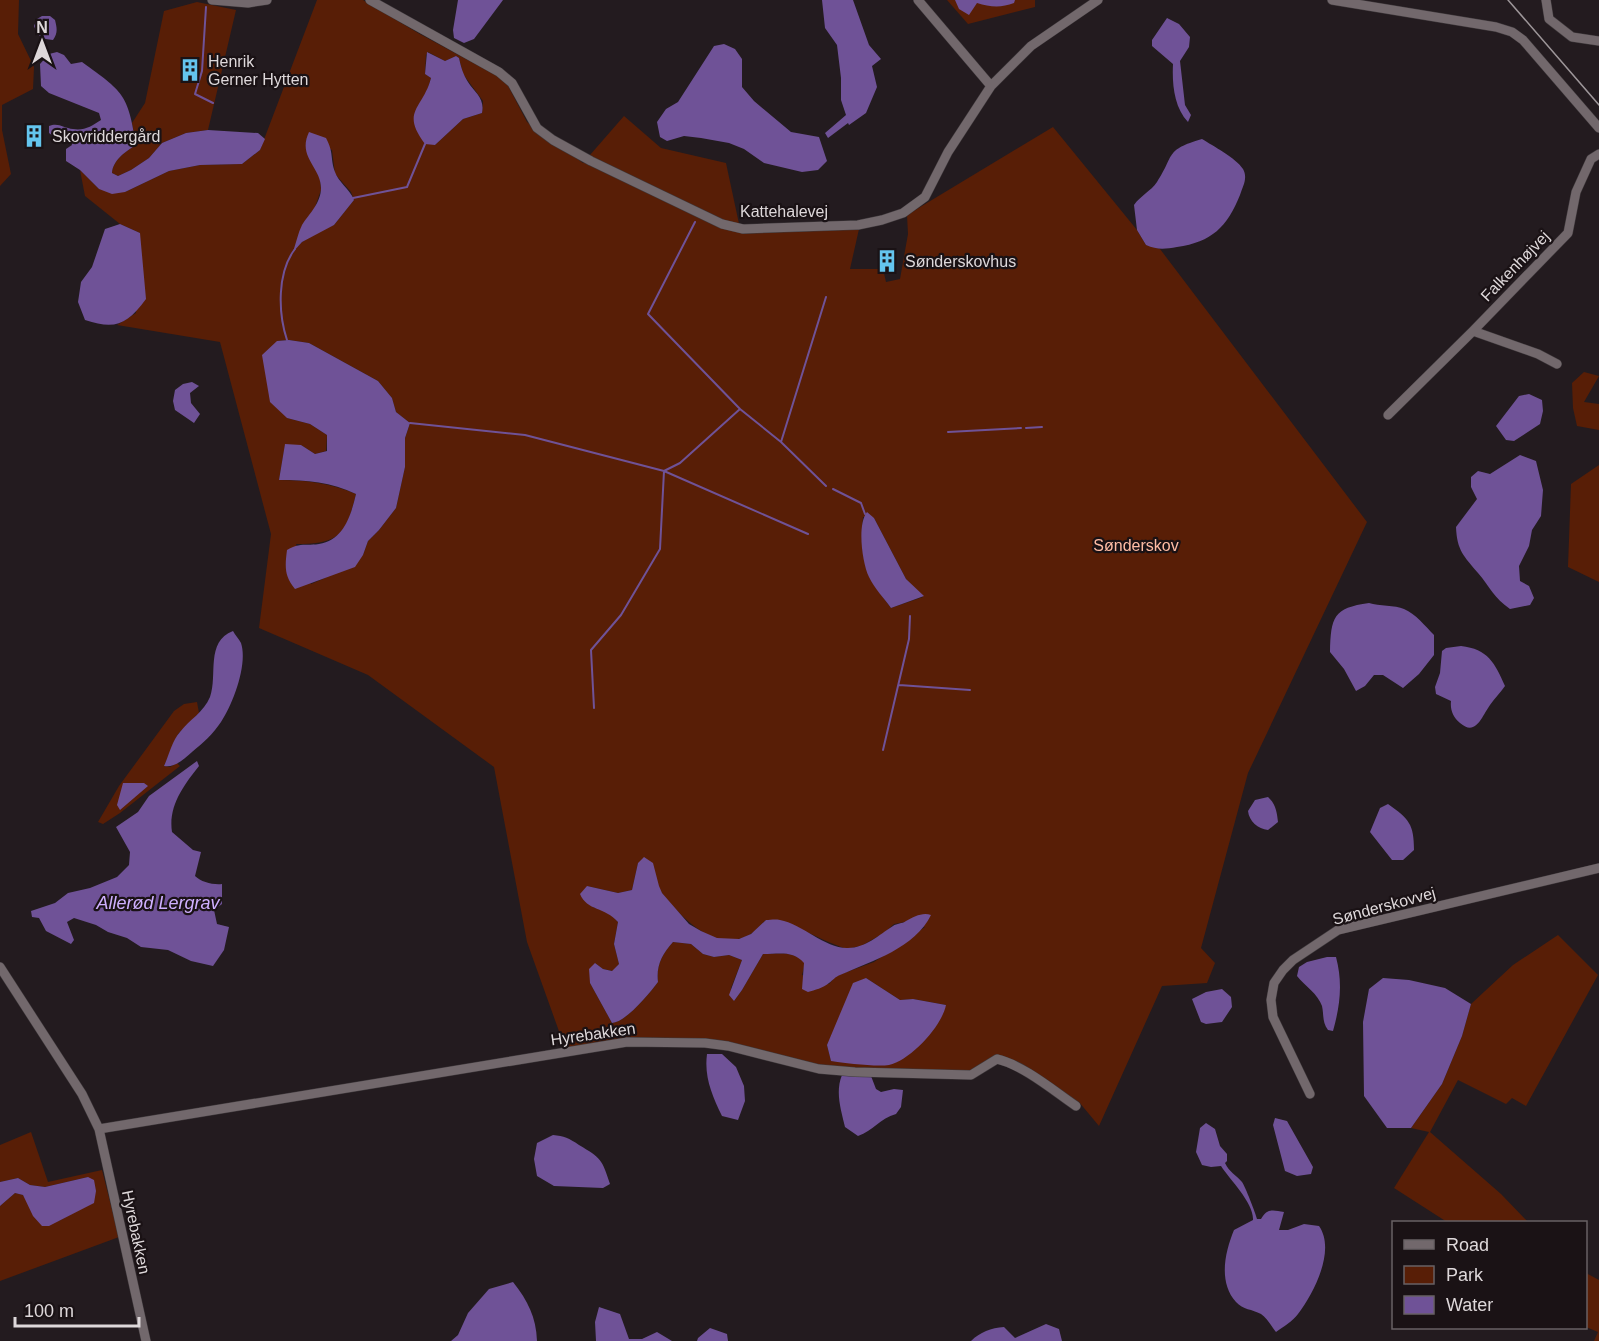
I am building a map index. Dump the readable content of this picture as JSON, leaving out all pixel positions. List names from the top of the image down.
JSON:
{
  "streets": {
    "street": [
      "Kattehalevej",
      "Falkenhøjvej",
      "Sønderskovvej",
      "Hyrebakken"
    ]
  },
  "water": ["Allerød Lergrav"],
  "parks": ["Sønderskov"],
  "places": {
    "building": ["Henrik Gerner Hytten", "Skovriddergård", "Sønderskovhus"]
  },
  "legend": ["Road", "Park", "Water"],
  "scale_bar": "100 m",
  "north": "top"
}
